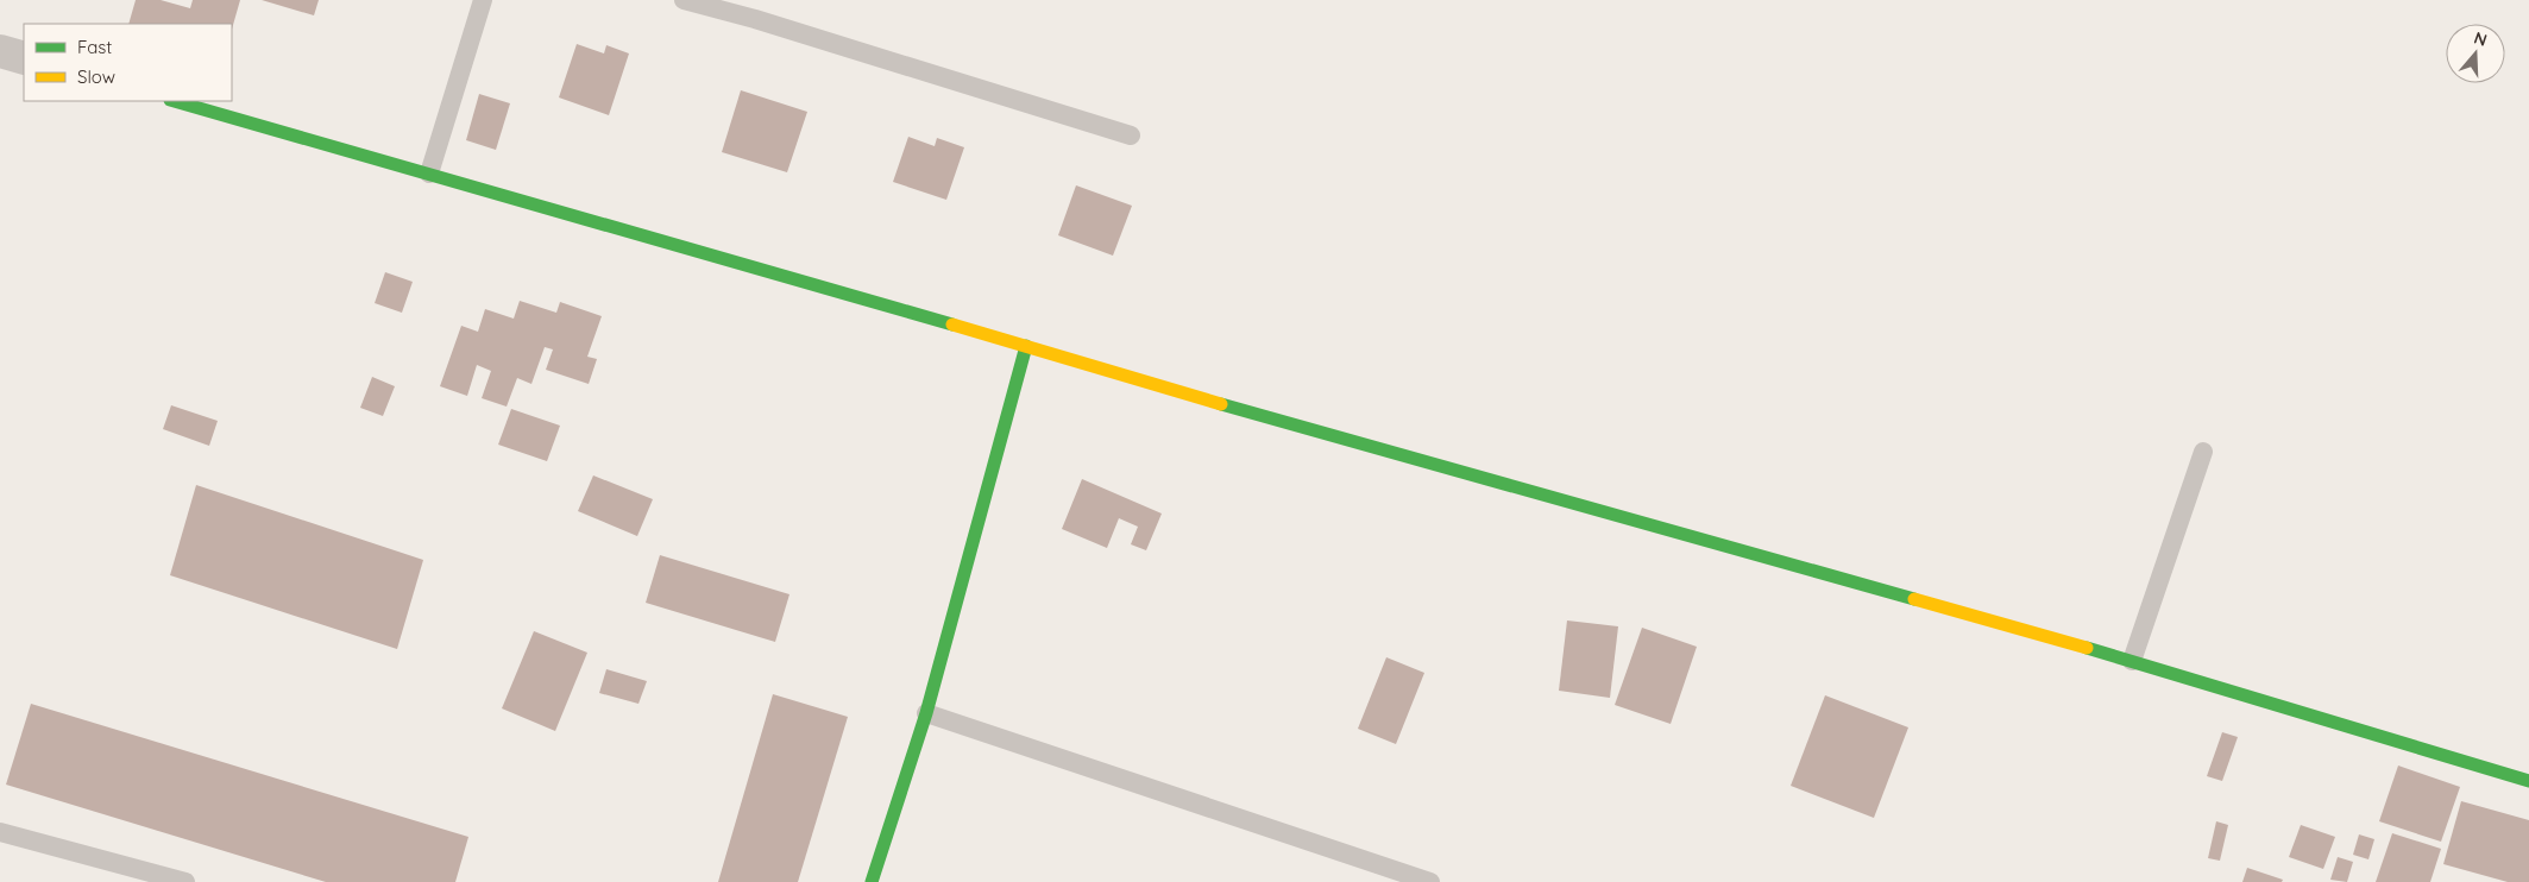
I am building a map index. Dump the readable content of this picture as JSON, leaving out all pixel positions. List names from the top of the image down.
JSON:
{
  "legend": ["Fast", "Slow"],
  "north": "top"
}
